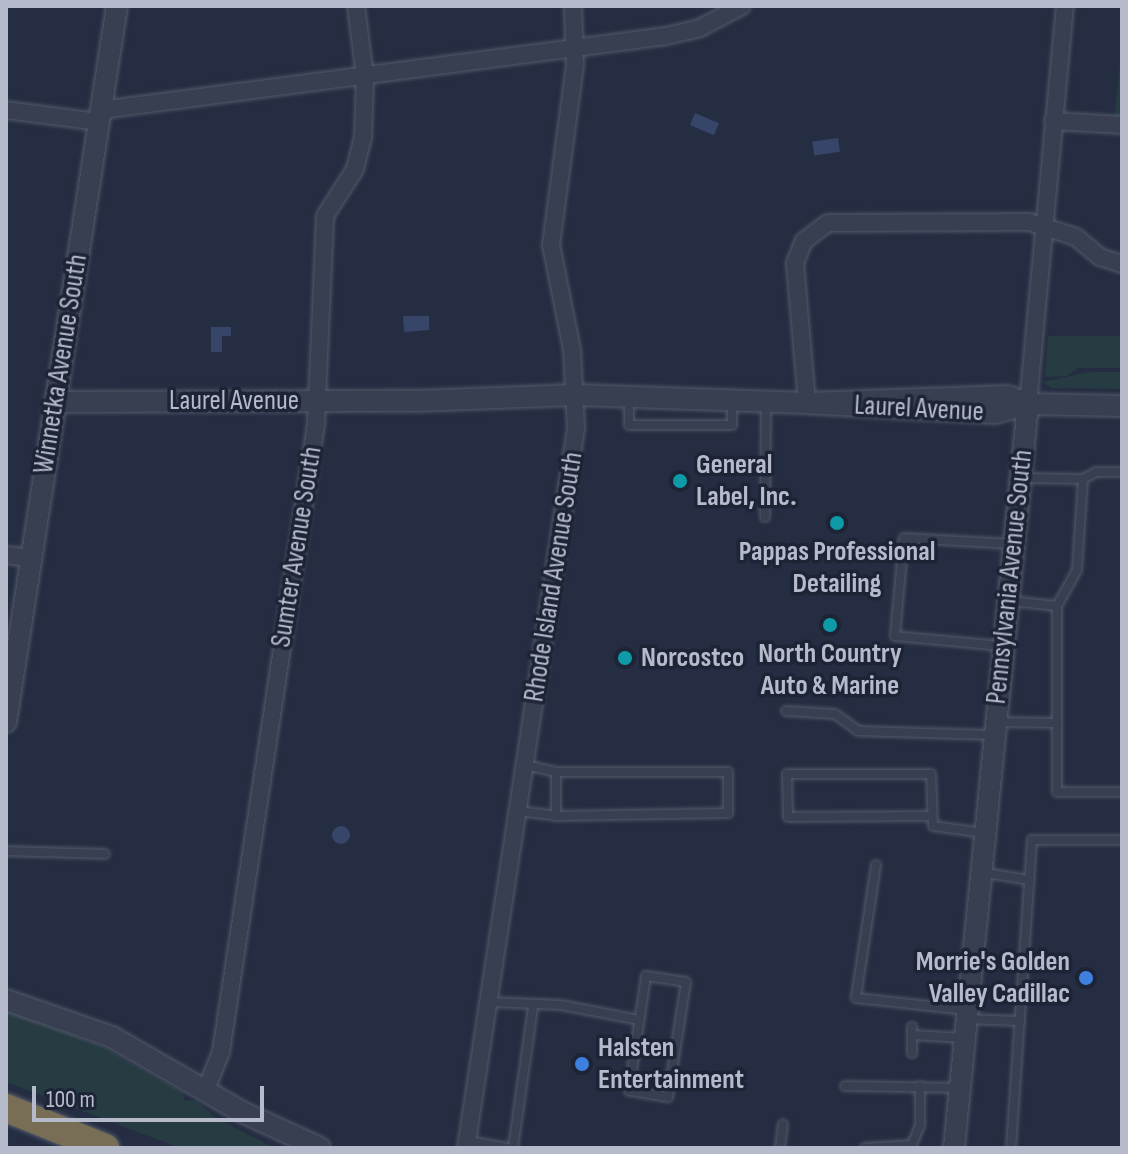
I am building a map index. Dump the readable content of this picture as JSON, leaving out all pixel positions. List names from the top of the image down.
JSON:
{
  "streets": {
    "street": [
      "Winnetka Avenue South",
      "Laurel Avenue",
      "Sumter Avenue South",
      "Rhode Island Avenue South",
      "Pennsylvania Avenue South"
    ]
  },
  "crossings": [
    ["Winnetka Avenue South", "Laurel Avenue"],
    ["Laurel Avenue", "Sumter Avenue South"],
    ["Laurel Avenue", "Rhode Island Avenue South"],
    ["Laurel Avenue", "Pennsylvania Avenue South"]
  ],
  "places": [
    "General Label, Inc.",
    "Pappas Professional Detailing",
    "North Country Auto & Marine",
    "Norcostco",
    "Morrie's Golden Valley Cadillac",
    "Halsten Entertainment"
  ],
  "scale_bar": "100 m"
}
